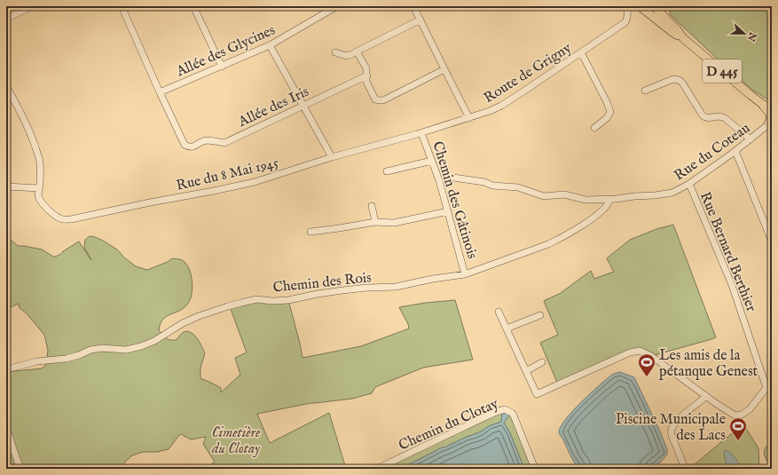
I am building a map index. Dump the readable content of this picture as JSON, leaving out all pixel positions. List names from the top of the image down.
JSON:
{
  "streets": {
    "main road": ["D 445"],
    "street": [
      "Allée des Glycines",
      "Route de Grigny",
      "Allée des Iris",
      "Rue du Coteau",
      "Rue du 8 Mai 1945",
      "Chemin des Gâtinois",
      "Rue Bernard Berthier",
      "Chemin des Rois",
      "Chemin du Clotay"
    ]
  },
  "crossings": [
    ["Allée des Glycines", "Allée des Iris"],
    ["Route de Grigny", "Rue du 8 Mai 1945"],
    ["Rue du Coteau", "Rue Bernard Berthier"],
    ["Rue du Coteau", "Chemin des Rois"],
    ["Rue du 8 Mai 1945", "Chemin des Gâtinois"],
    ["Chemin des Gâtinois", "Chemin des Rois"]
  ],
  "parks": ["Cimetière du Clotay"],
  "places": {
    "sports": ["Les amis de la pétanque Genest", "Piscine Municipale des Lacs"]
  },
  "north": "right"
}
